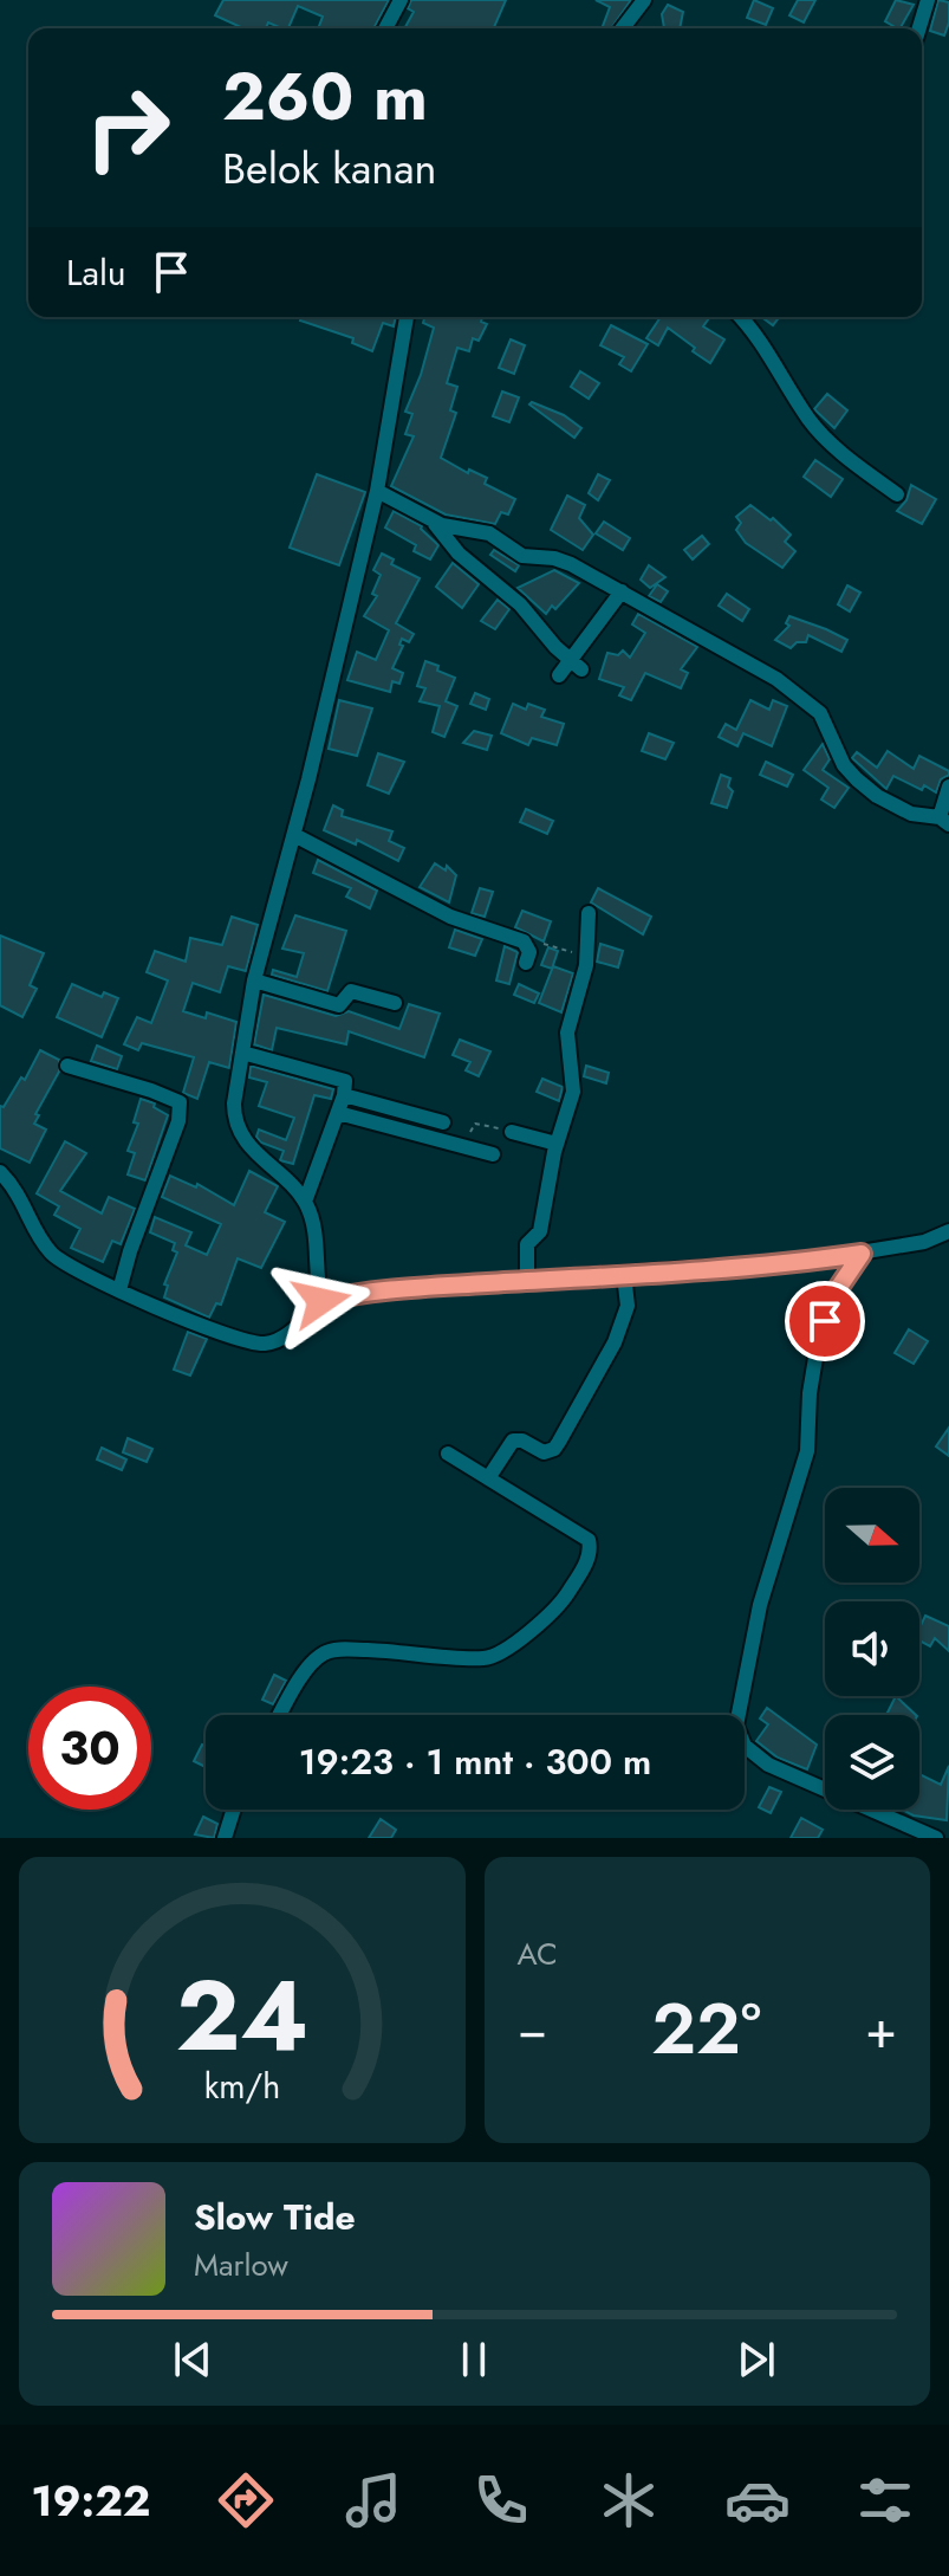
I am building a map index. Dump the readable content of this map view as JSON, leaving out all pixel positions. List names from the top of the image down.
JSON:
{
  "north": "right",
  "page": {
    "turn": ["260 m", "Belok kanan"],
    "then": "Lalu",
    "limit": "30",
    "trip": "19:23 · 1 mnt · 300 m",
    "tile": "AC",
    "heat": ["−", "22°", "+"],
    "song": ["Slow Tide", "Marlow"],
    "tabs": "19:22",
    "gauge": ["24", "km/h"]
  }
}
